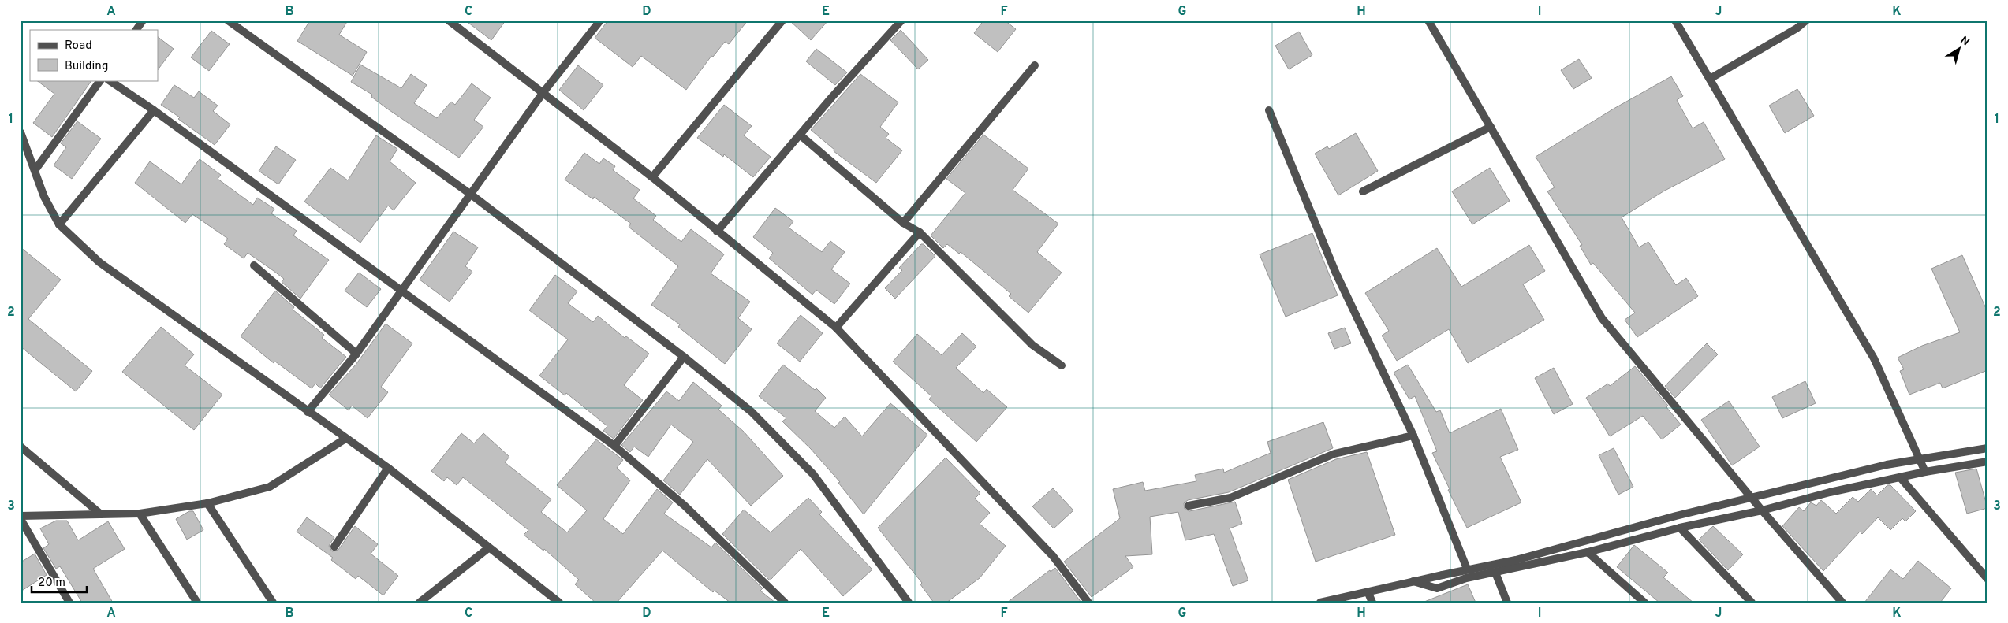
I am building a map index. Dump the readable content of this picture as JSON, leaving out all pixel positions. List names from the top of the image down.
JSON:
{
  "legend": ["Road", "Building"],
  "scale_bar": "20 m",
  "north": "top right",
  "grid": {
    "columns": [
      "A",
      "B",
      "C",
      "D",
      "E",
      "F",
      "G",
      "H",
      "I",
      "J",
      "K"
    ],
    "rows": ["1", "2", "3"]
  }
}
